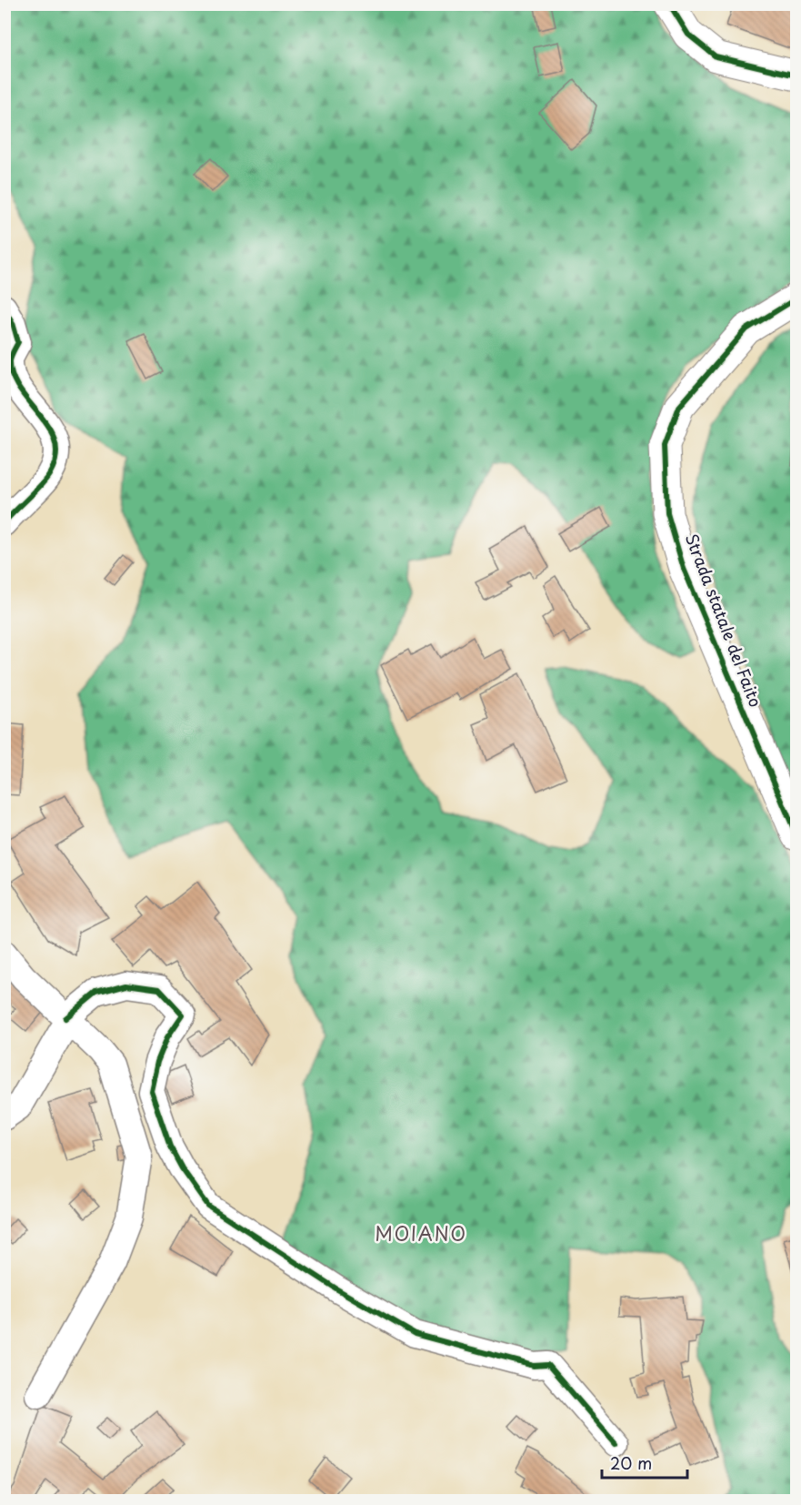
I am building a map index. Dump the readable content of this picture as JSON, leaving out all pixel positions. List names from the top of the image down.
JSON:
{
  "streets": {
    "street": ["Strada statale del Faito"]
  },
  "districts": ["MOIANO"],
  "scale_bar": "20 m"
}
